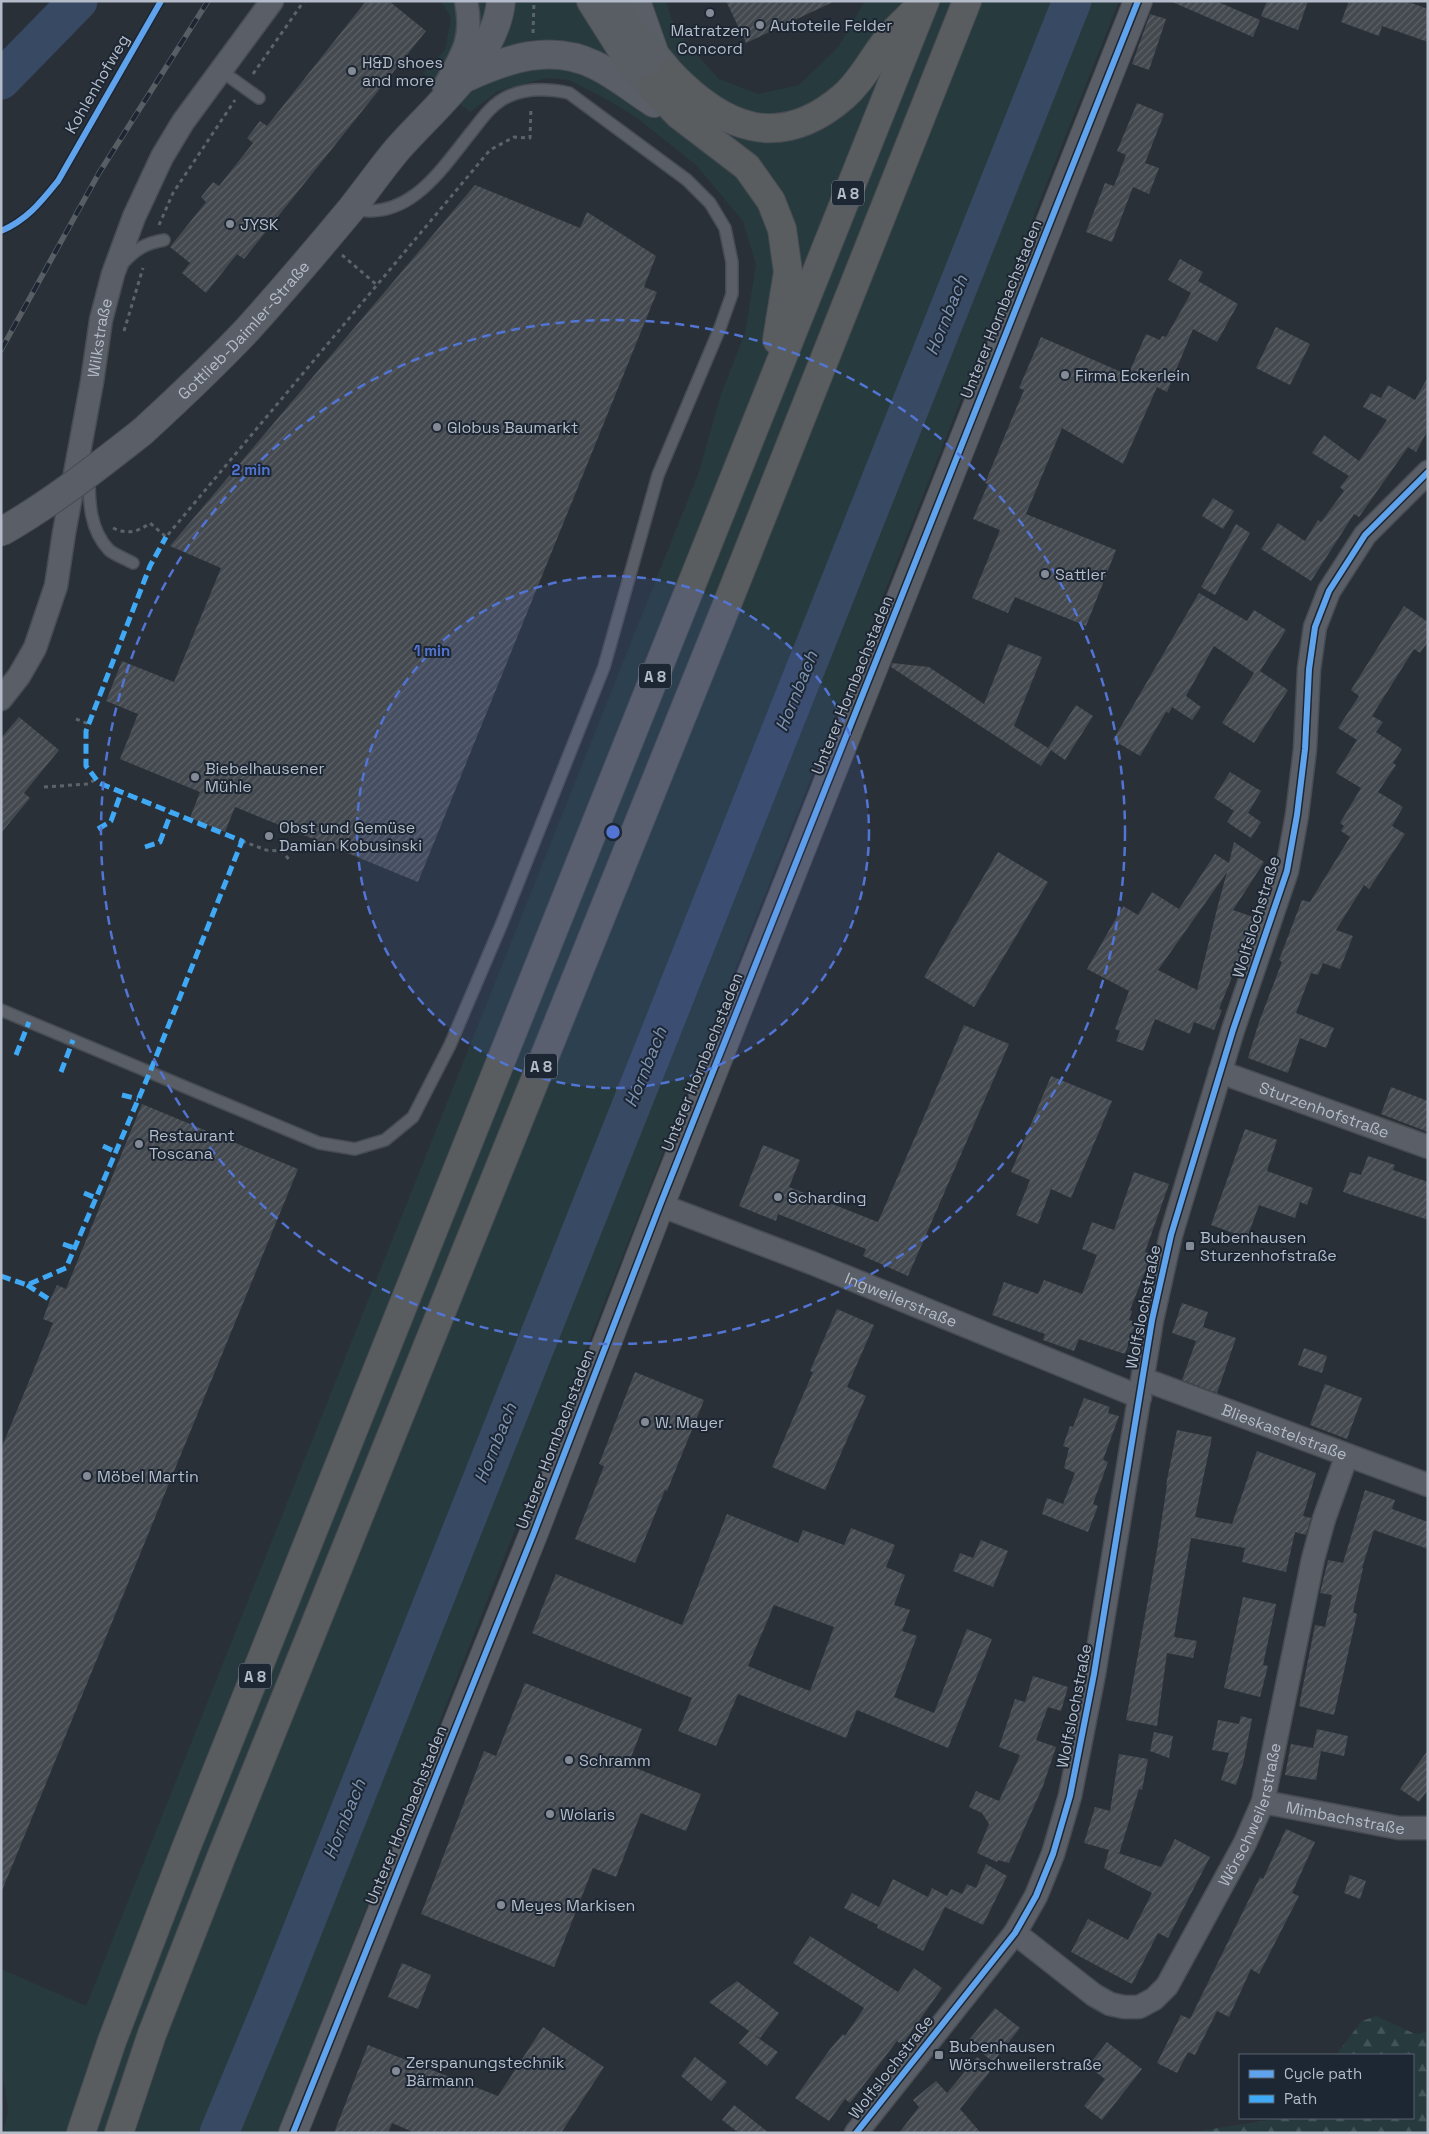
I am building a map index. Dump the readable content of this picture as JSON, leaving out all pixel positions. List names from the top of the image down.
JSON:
{
  "streets": {
    "highway": ["A 8"],
    "street": [
      "Unterer Hornbachstaden",
      "Gottlieb-Daimler-Straße",
      "Wilkstraße",
      "Wolfslochstraße",
      "Sturzenhofstraße",
      "Ingweilerstraße",
      "Blieskastelstraße",
      "Wörschweilerstraße",
      "Mimbachstraße"
    ],
    "cycle path": ["Kohlenhofweg"]
  },
  "crossings": [
    ["Unterer Hornbachstaden", "Ingweilerstraße"],
    ["Wolfslochstraße", "Sturzenhofstraße"],
    ["Wolfslochstraße", "Ingweilerstraße"],
    ["Wolfslochstraße", "Blieskastelstraße"],
    ["Wolfslochstraße", "Wörschweilerstraße"],
    ["Ingweilerstraße", "Blieskastelstraße"],
    ["Blieskastelstraße", "Wörschweilerstraße"],
    ["Wörschweilerstraße", "Mimbachstraße"]
  ],
  "water": ["Hornbach"],
  "places": {
    "other": [
      "Matratzen Concord",
      "Autoteile Felder",
      "H&D shoes and more",
      "JYSK",
      "Firma Eckerlein",
      "Globus Baumarkt",
      "Sattler",
      "Biebelhausener Mühle",
      "Obst und Gemüse Damian Kobusinski",
      "Restaurant Toscana",
      "Scharding",
      "W. Mayer",
      "Möbel Martin",
      "Schramm",
      "Wolaris",
      "Meyes Markisen",
      "Zerspanungstechnik Bärmann"
    ],
    "transit": ["Bubenhausen Sturzenhofstraße", "Bubenhausen Wörschweilerstraße"]
  },
  "legend": ["Cycle path", "Path"],
  "rings": ["2 min", "1 min"]
}
